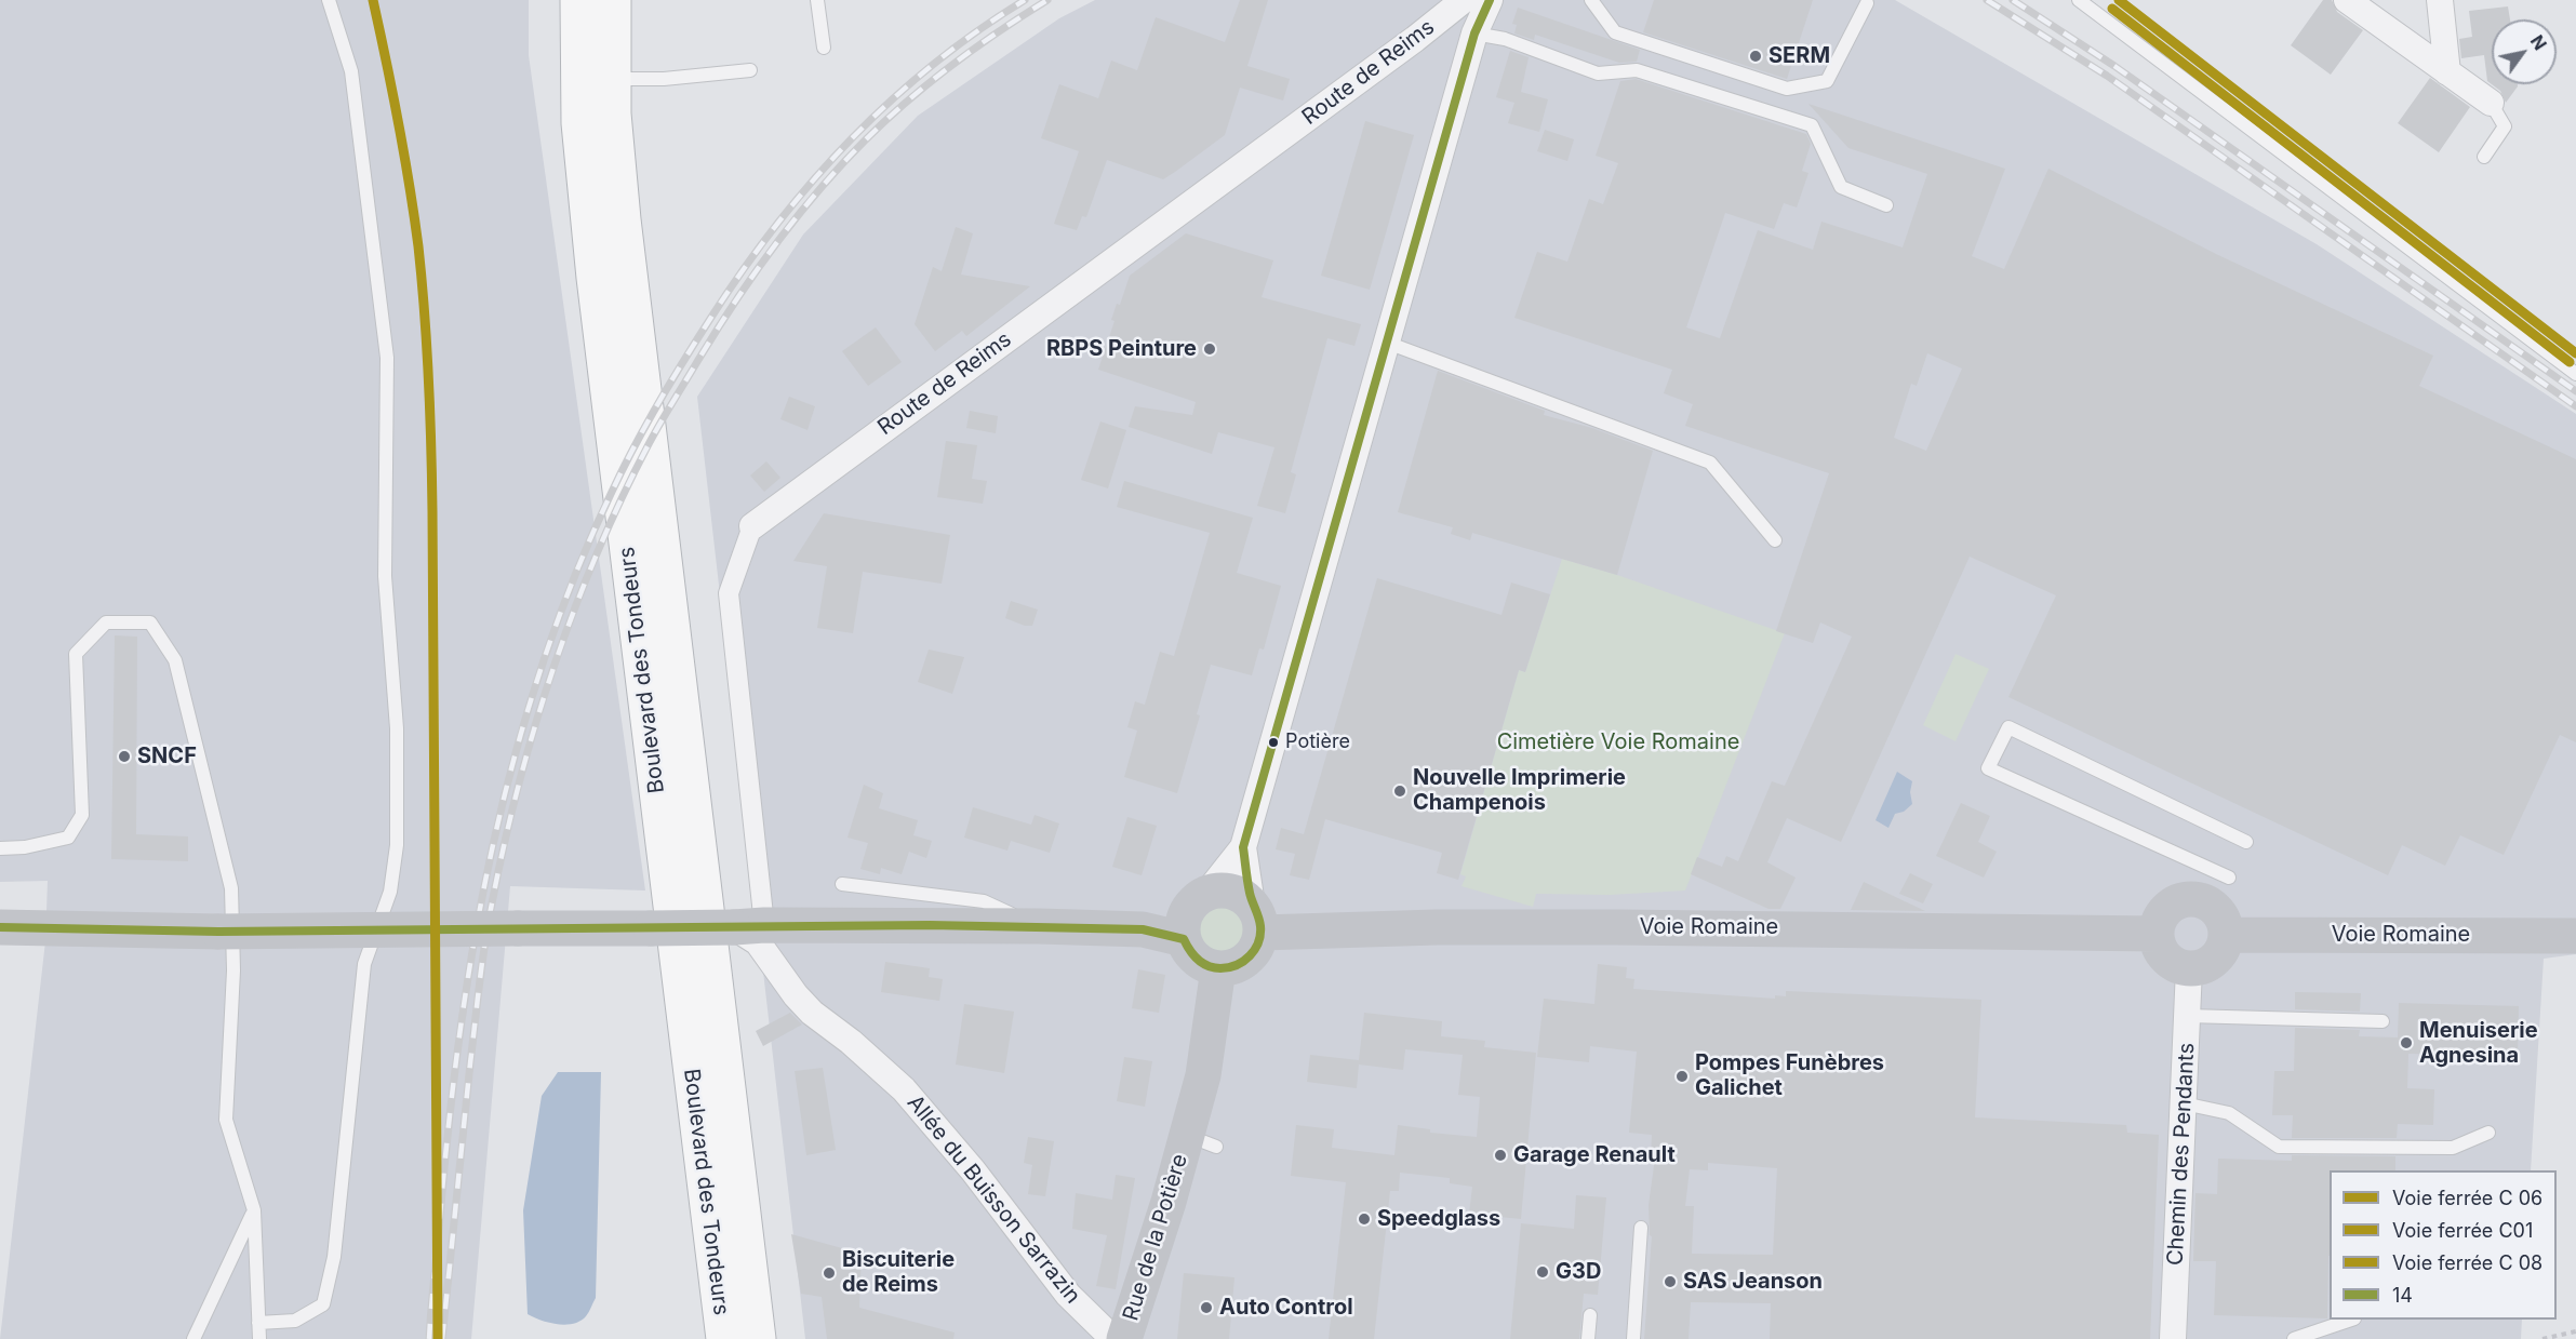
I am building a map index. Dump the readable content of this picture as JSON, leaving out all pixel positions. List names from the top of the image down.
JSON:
{
  "streets": {
    "highway": ["Boulevard des Tondeurs"],
    "main road": ["Voie Romaine", "Rue de la Potière"],
    "street": ["Route de Reims", "Chemin des Pendants", "Allée du Buisson Sarrazin"]
  },
  "crossings": [
    ["Route de Reims", "Allée du Buisson Sarrazin"],
    ["Voie Romaine", "Chemin des Pendants"],
    ["Voie Romaine", "Rue de la Potière"]
  ],
  "parks": ["Cimetière Voie Romaine"],
  "places": [
    "SERM",
    "RBPS Peinture",
    "Potière",
    "SNCF",
    "Nouvelle Imprimerie Champenois",
    "Menuiserie Agnesina",
    "Pompes Funèbres Galichet",
    "Garage Renault",
    "Speedglass",
    "G3D",
    "Biscuiterie de Reims",
    "SAS Jeanson",
    "Auto Control"
  ],
  "lines": ["rail line C01", "transit line 14"],
  "legend": [
    "Voie ferrée C 06",
    "Voie ferrée C01",
    "Voie ferrée C 08",
    "14"
  ],
  "north": "top right"
}
